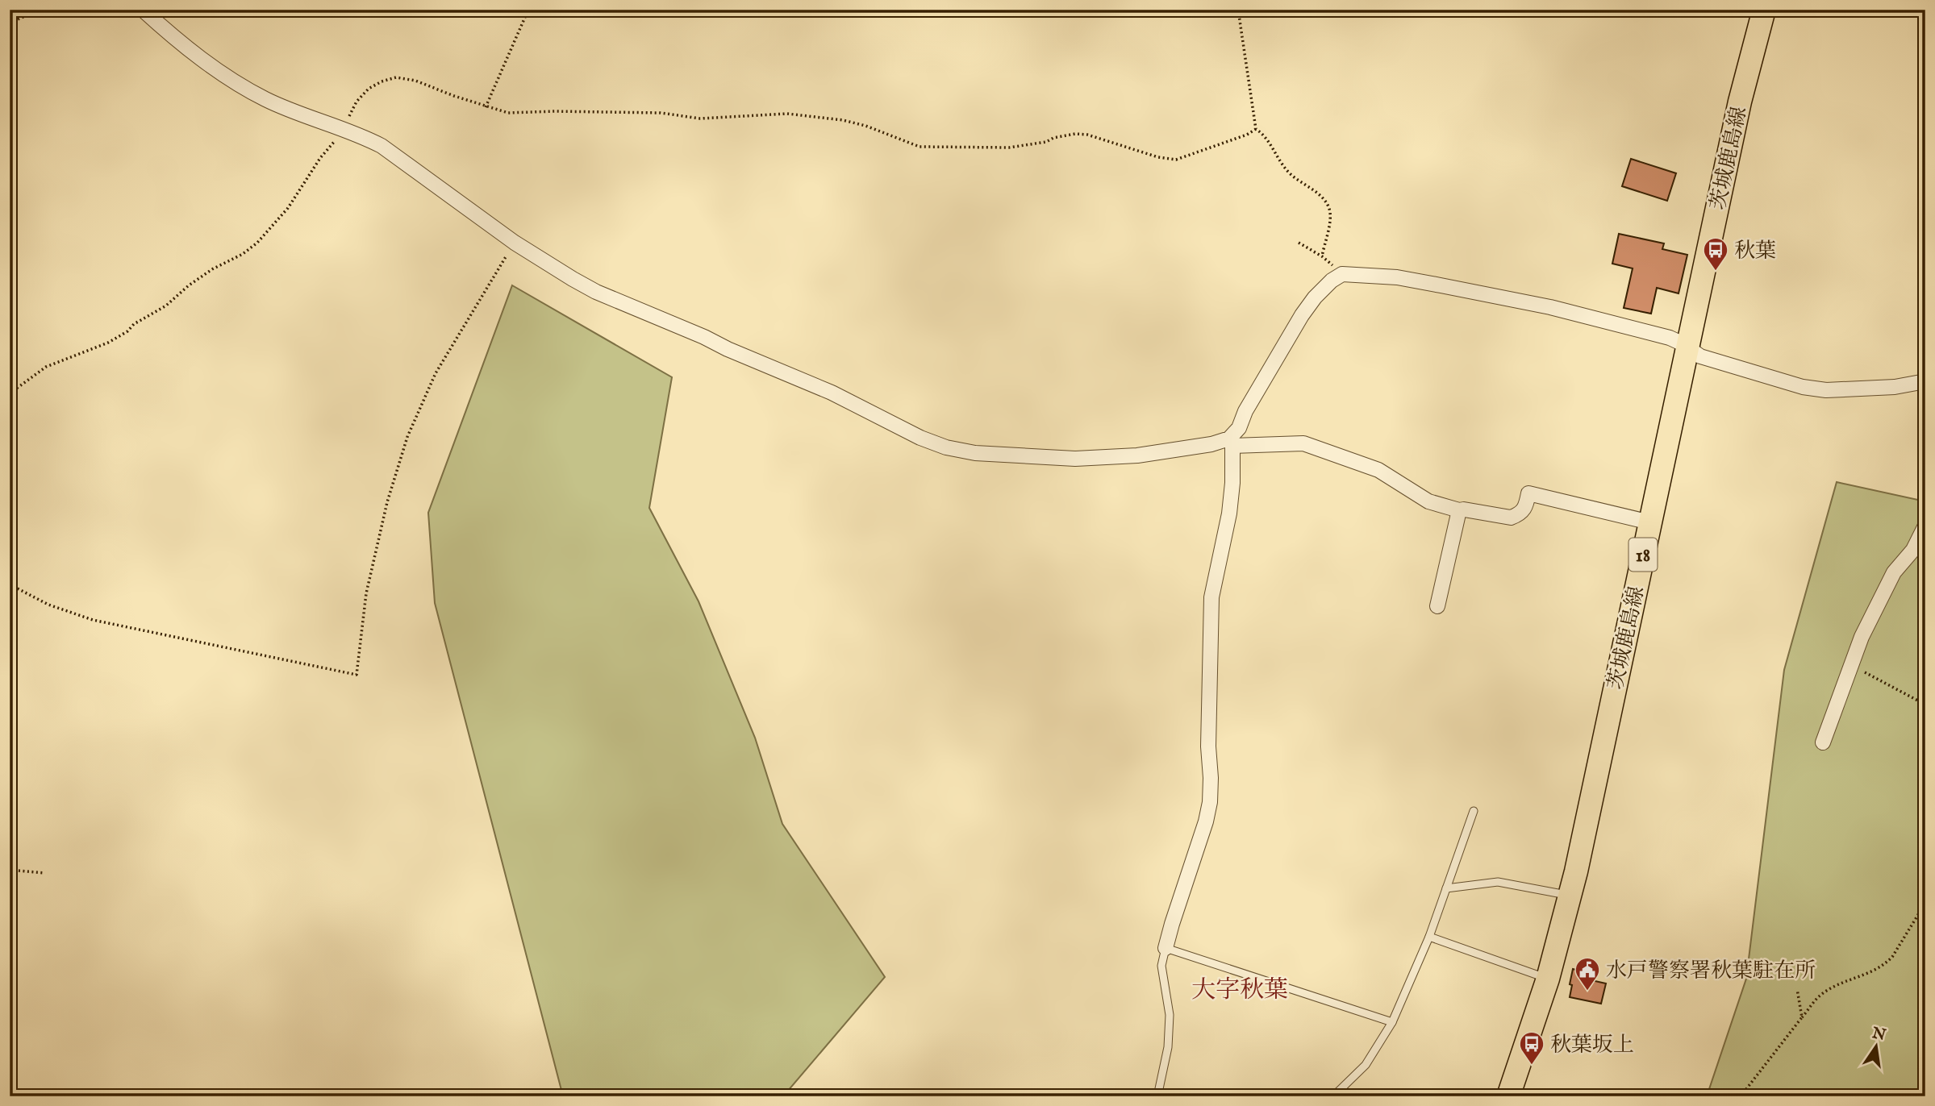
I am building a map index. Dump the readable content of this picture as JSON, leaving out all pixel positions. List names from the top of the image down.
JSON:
{
  "streets": {
    "main road": ["茨城鹿島線", "18"]
  },
  "districts": ["大字秋葉"],
  "places": {
    "bus stop": ["秋葉", "秋葉坂上"],
    "public building": ["水戸警察署秋葉駐在所"]
  },
  "north": "top"
}
